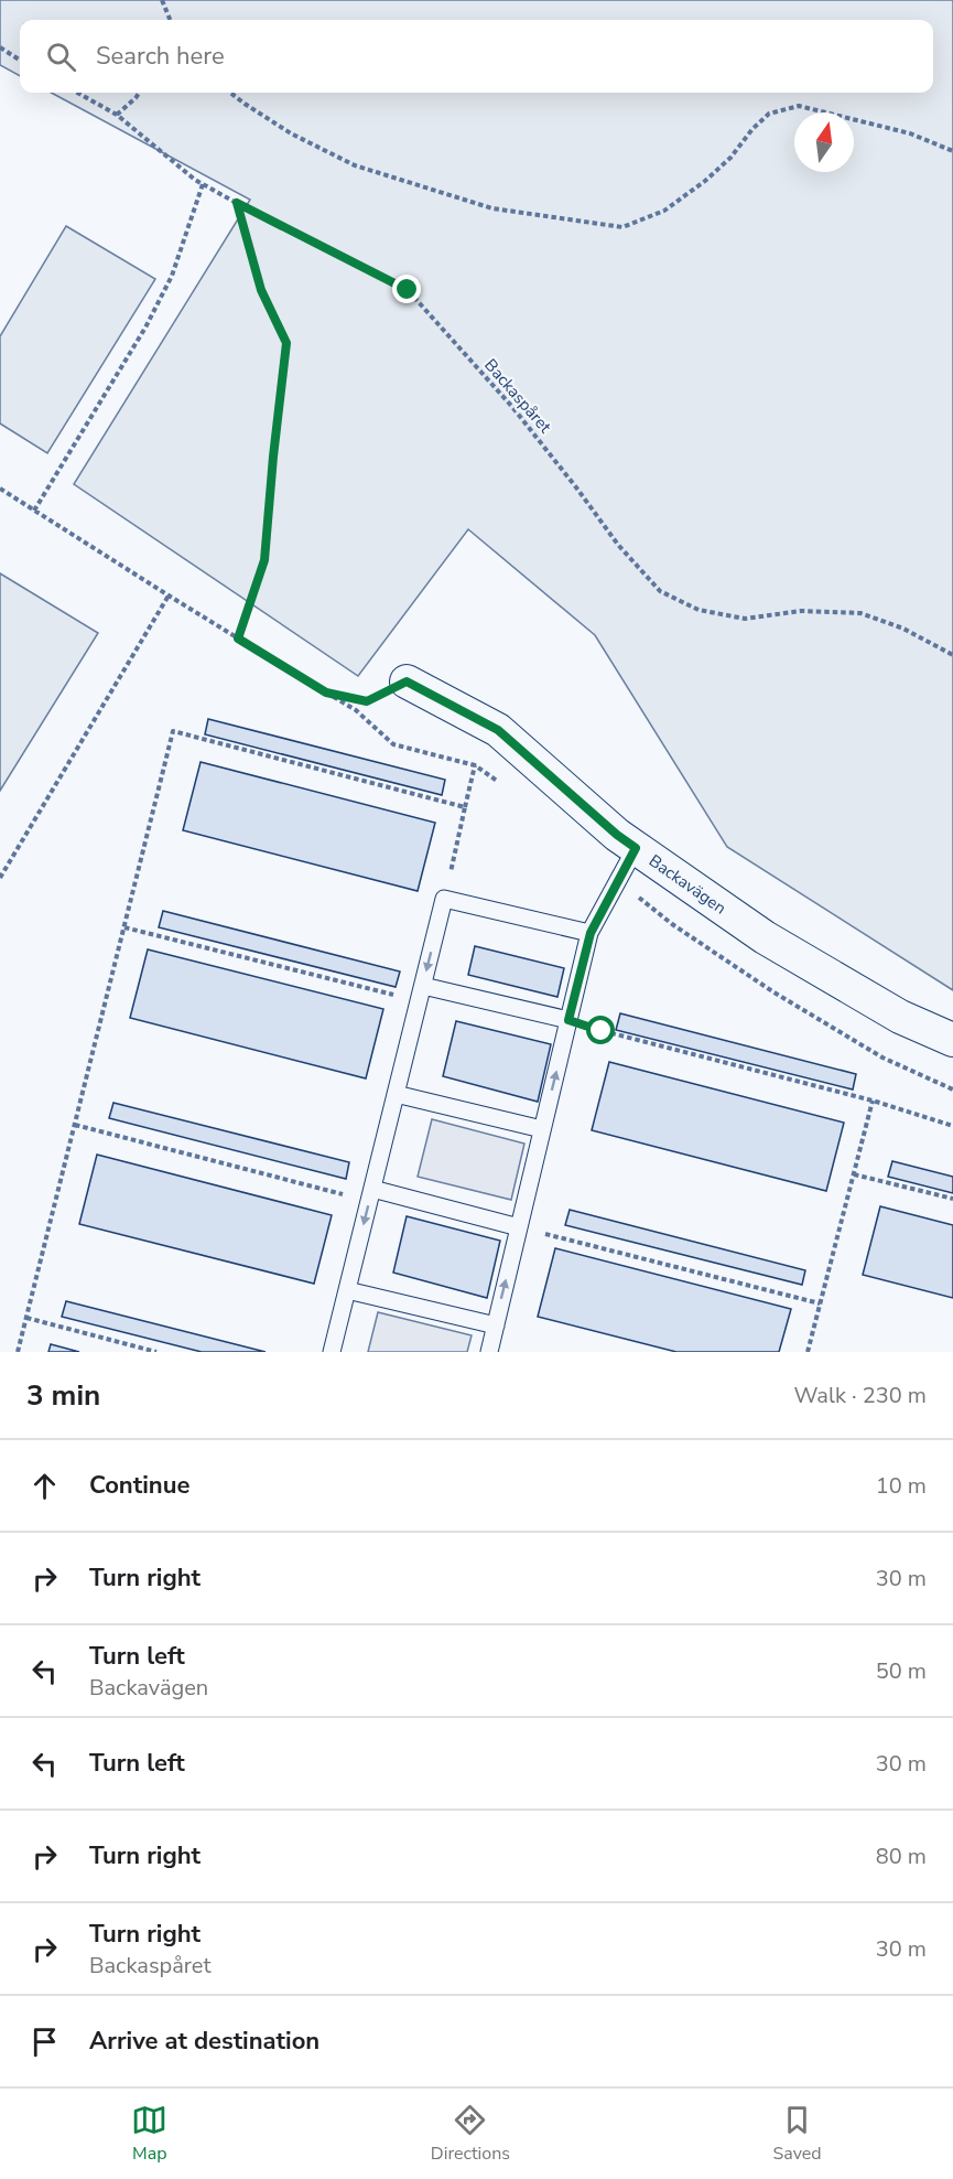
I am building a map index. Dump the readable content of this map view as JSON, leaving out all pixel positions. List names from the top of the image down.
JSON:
{
  "streets": {
    "street": ["Backavägen"],
    "path": ["Backaspåret"]
  },
  "north": "top",
  "page": {
    "search": "Search here",
    "heading": ["3 min", "Walk · 230 m"],
    "list": [
      ["Continue", "10 m"],
      ["Turn right", "30 m"],
      ["Turn left", "Backavägen", "50 m"],
      ["Turn left", "30 m"],
      ["Turn right", "80 m"],
      ["Turn right", "Backaspåret", "30 m"],
      "Arrive at destination"
    ],
    "nav": ["Map", "Directions", "Saved"]
  }
}
